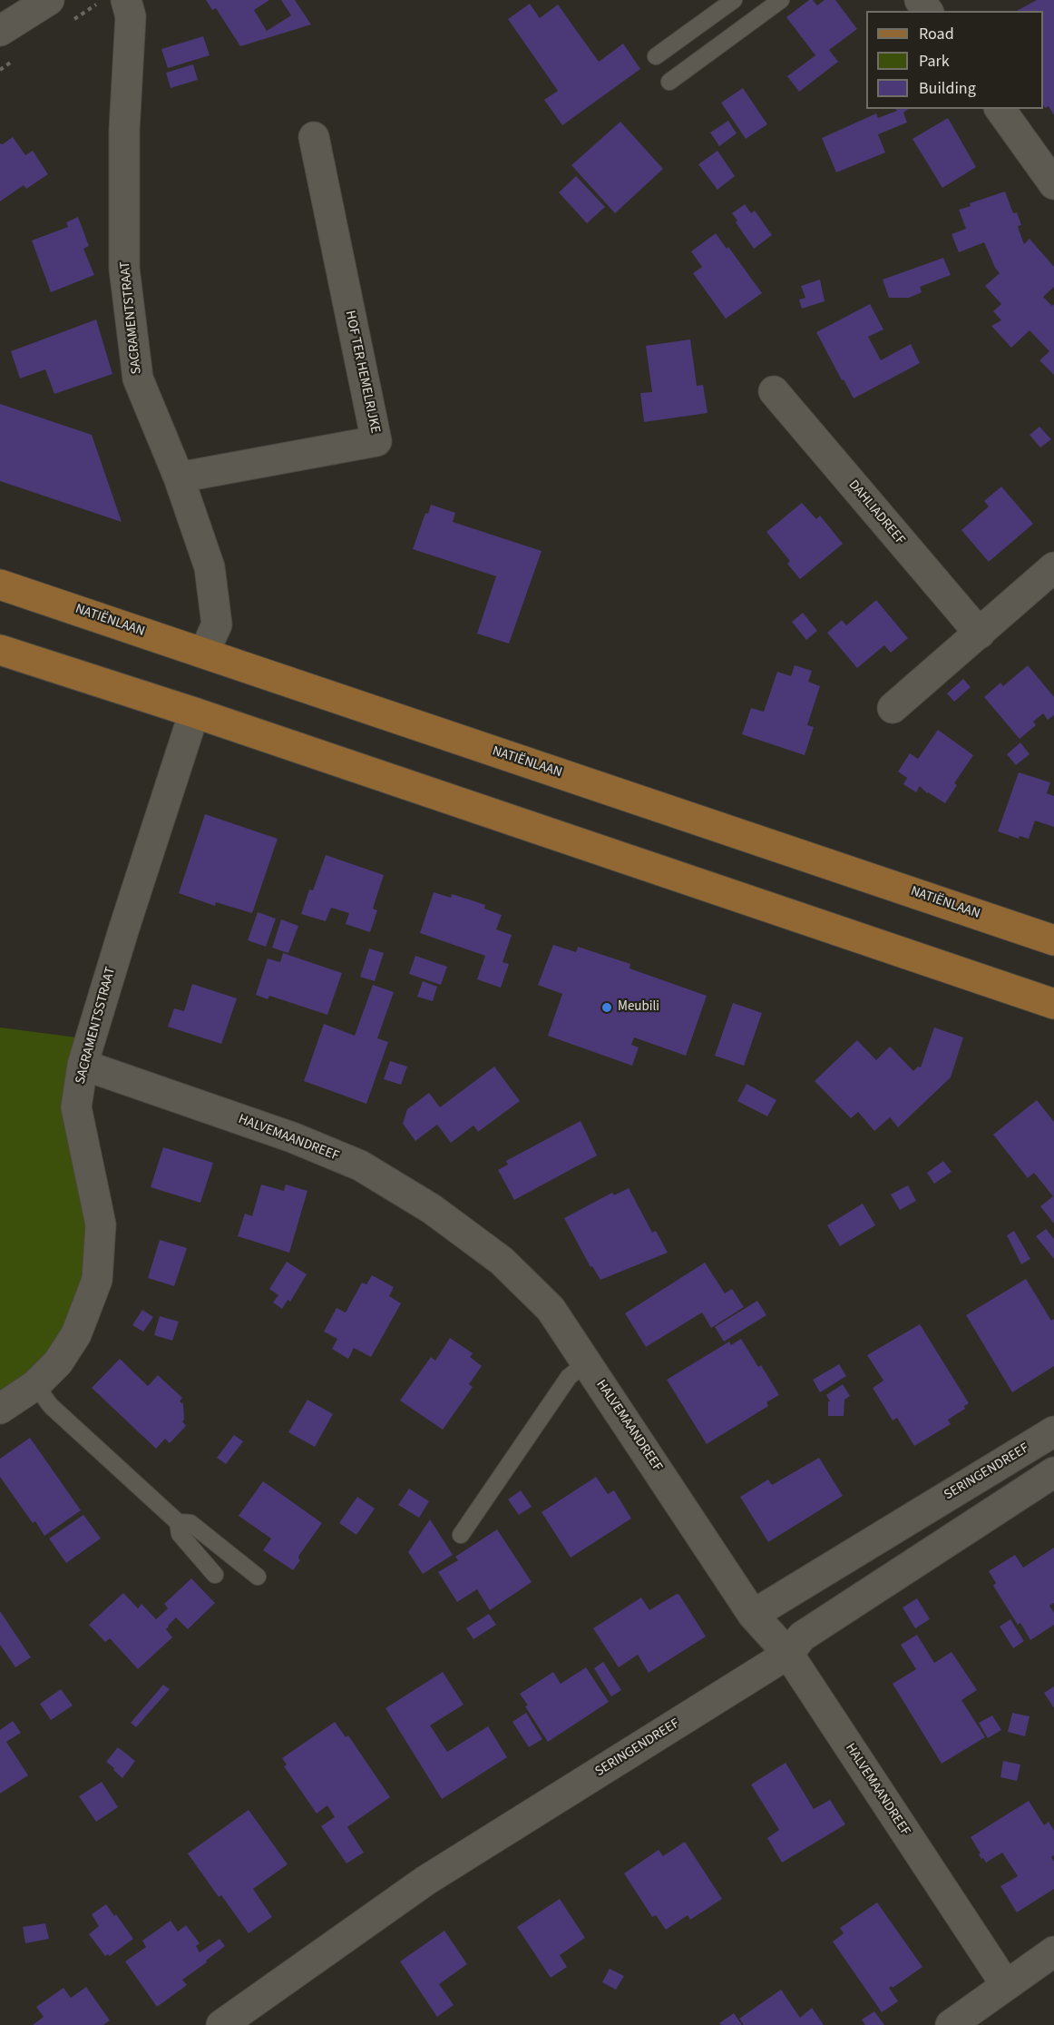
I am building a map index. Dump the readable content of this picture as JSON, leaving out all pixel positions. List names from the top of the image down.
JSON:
{
  "streets": {
    "main road": ["NATIËNLAAN"],
    "street": [
      "SACRAMENTSTRAAT",
      "HOF TER HEMELRIJKE",
      "DAHLIADREEF",
      "SACRAMENTSSTRAAT",
      "HALVEMAANDREEF",
      "SERINGENDREEF"
    ]
  },
  "crossings": [
    ["SACRAMENTSTRAAT", "HOF TER HEMELRIJKE"],
    ["SACRAMENTSTRAAT", "NATIËNLAAN"],
    ["SACRAMENTSSTRAAT", "HALVEMAANDREEF"],
    ["HALVEMAANDREEF", "SERINGENDREEF"]
  ],
  "places": ["Meubili"],
  "legend": ["Road", "Park", "Building"]
}
